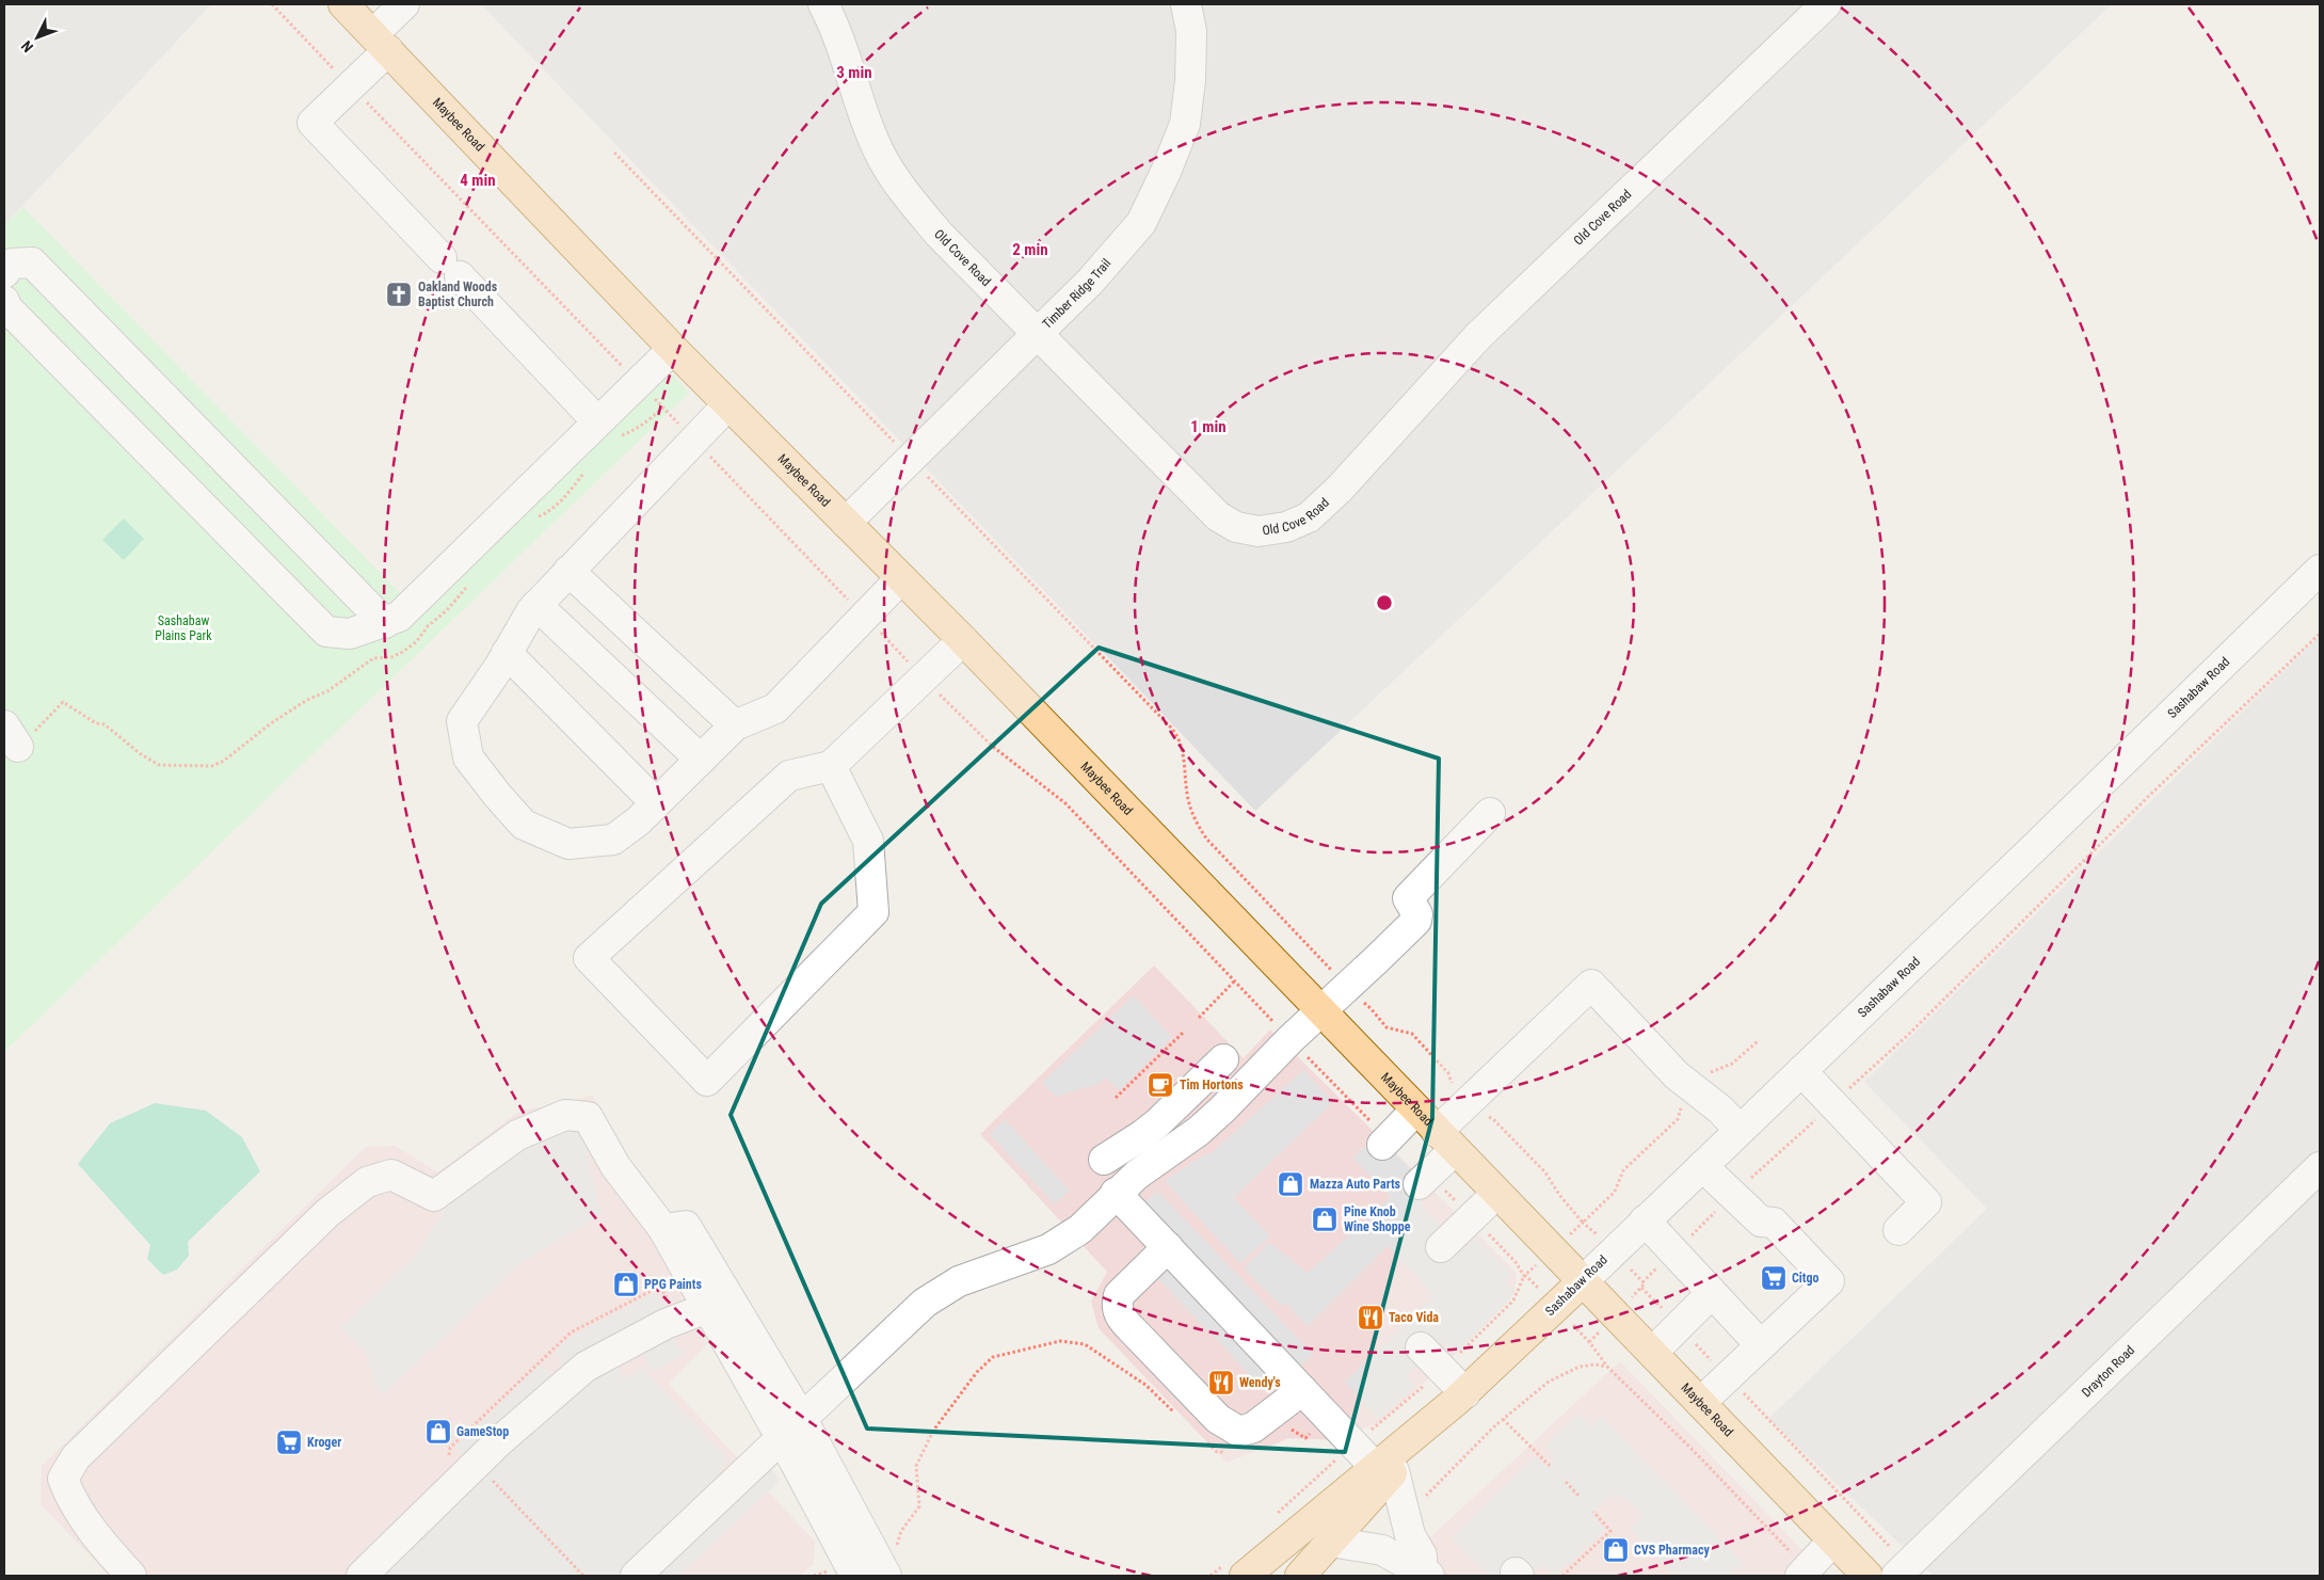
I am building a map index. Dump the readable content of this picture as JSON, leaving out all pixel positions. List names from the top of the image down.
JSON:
{
  "streets": {
    "main road": ["Maybee Road", "Sashabaw Road"],
    "street": ["Old Cove Road", "Timber Ridge Trail", "Drayton Road"]
  },
  "crossings": [
    ["Maybee Road", "Timber Ridge Trail"],
    ["Maybee Road", "Sashabaw Road"],
    ["Old Cove Road", "Timber Ridge Trail"]
  ],
  "parks": ["Sashabaw Plains Park"],
  "places": {
    "church": ["Oakland Woods Baptist Church"],
    "cafe": ["Tim Hortons"],
    "shop": [
      "Mazza Auto Parts",
      "Pine Knob Wine Shoppe",
      "PPG Paints",
      "GameStop",
      "CVS Pharmacy"
    ],
    "supermarket": ["Citgo", "Kroger"],
    "restaurant": ["Taco Vida", "Wendy's"]
  },
  "north": "bottom left",
  "rings": [
    "3 min",
    "4 min",
    "2 min",
    "1 min"
  ]
}
